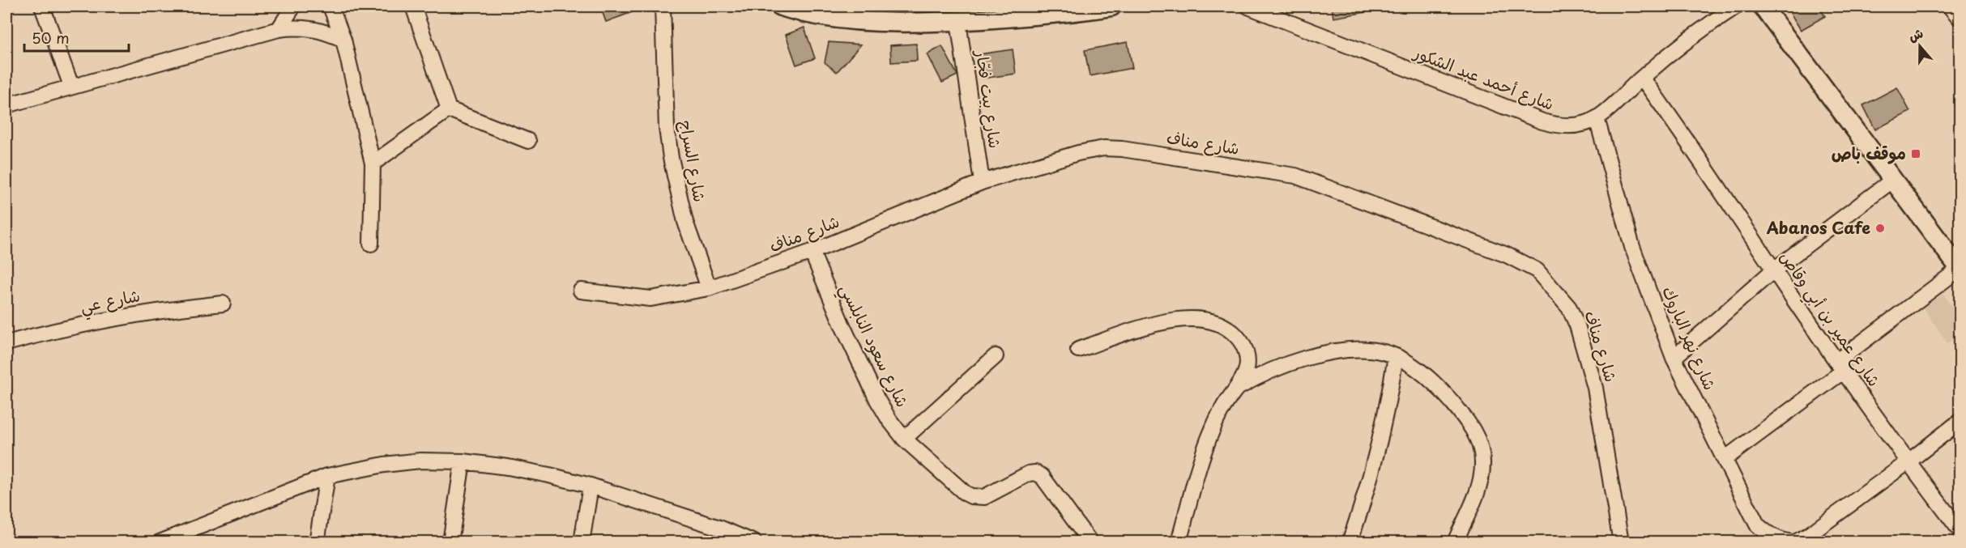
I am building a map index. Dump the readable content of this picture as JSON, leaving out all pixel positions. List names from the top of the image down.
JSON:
{
  "streets": {
    "street": [
      "شارع أحمد عبد الشكور",
      "شارع بيت فجّار",
      "شارع مناف",
      "شارع السراج",
      "شارع عي",
      "شارع عمير بن أبي وقاص",
      "شارع نهر الباروك",
      "شارع سعود النابلسي"
    ]
  },
  "crossings": [
    ["شارع أحمد عبد الشكور", "شارع عمير بن أبي وقاص"],
    ["شارع أحمد عبد الشكور", "شارع نهر الباروك"],
    ["شارع بيت فجّار", "شارع مناف"],
    ["شارع مناف", "شارع السراج"],
    ["شارع مناف", "شارع سعود النابلسي"],
    ["شارع عمير بن أبي وقاص", "شارع نهر الباروك"]
  ],
  "places": {
    "transit": ["موقف باص"],
    "other": ["Abanos Cafe"]
  },
  "scale_bar": "50 m",
  "north": "top"
}
